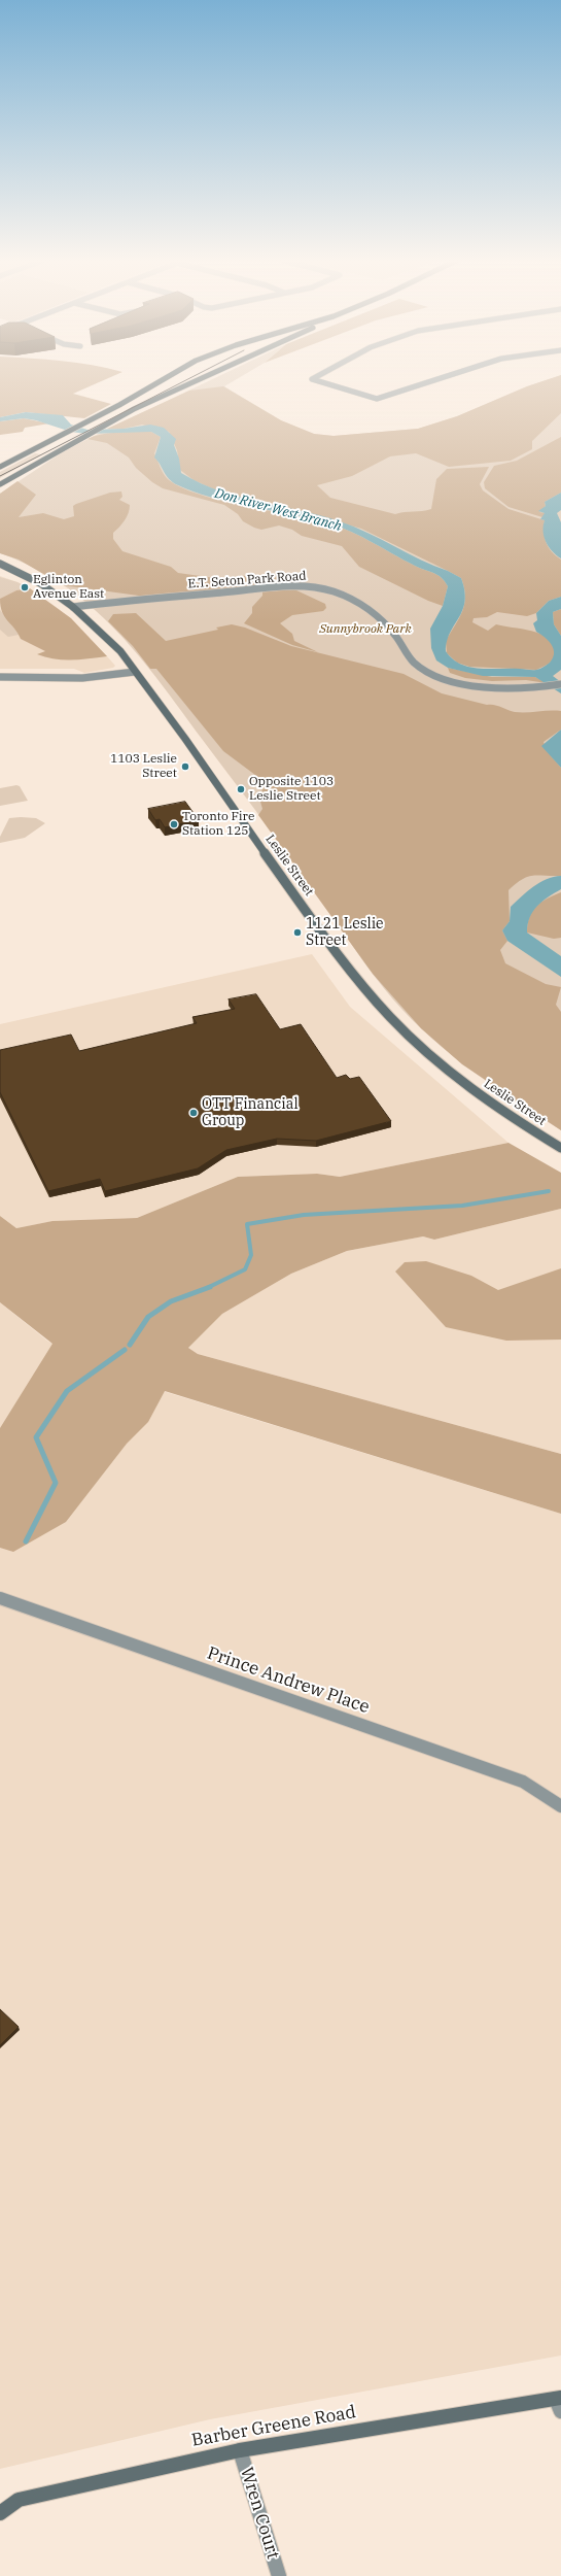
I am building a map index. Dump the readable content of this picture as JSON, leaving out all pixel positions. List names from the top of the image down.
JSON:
{
  "streets": {
    "main road": ["Leslie Street", "Barber Greene Road"],
    "street": ["E.T. Seton Park Road", "Prince Andrew Place", "Wren Court"]
  },
  "crossings": [
    ["E.T. Seton Park Road", "Leslie Street"],
    ["Barber Greene Road", "Wren Court"]
  ],
  "water": ["Don River West Branch"],
  "parks": ["Sunnybrook Park"],
  "places": [
    "Eglinton Avenue East",
    "1103 Leslie Street",
    "Opposite 1103 Leslie Street",
    "Toronto Fire Station 125",
    "1121 Leslie Street",
    "OTT Financial Group"
  ]
}
